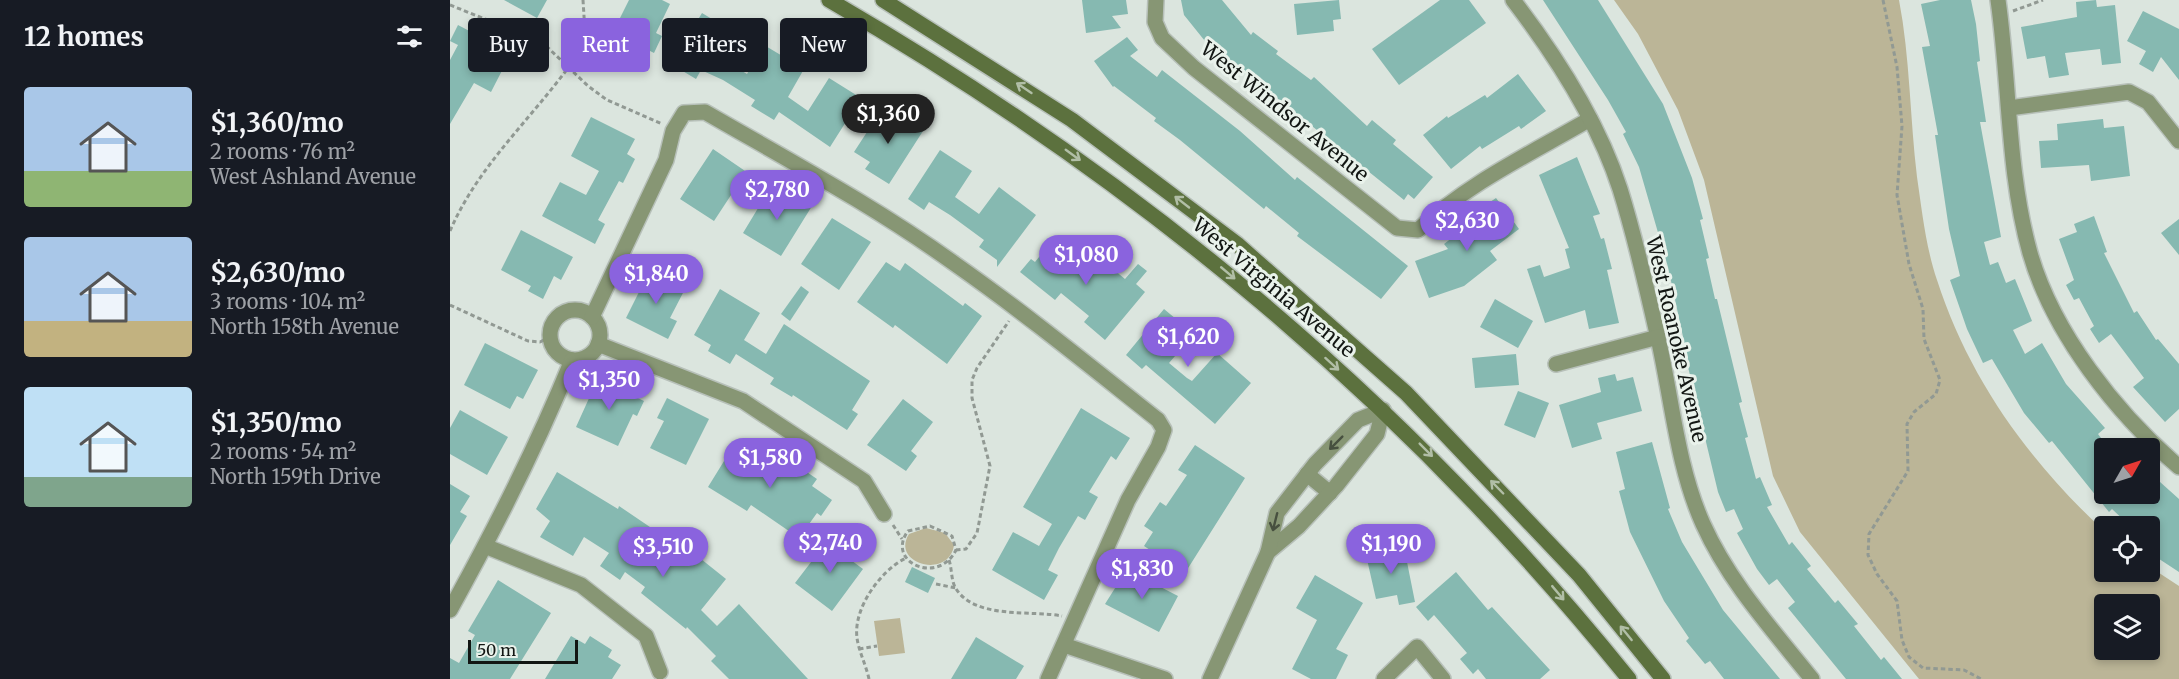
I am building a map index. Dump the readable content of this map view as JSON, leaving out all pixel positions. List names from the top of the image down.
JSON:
{
  "streets": {
    "main road": ["West Virginia Avenue"],
    "street": ["West Windsor Avenue", "West Roanoke Avenue"]
  },
  "crossings": [
    ["West Windsor Avenue", "West Roanoke Avenue"]
  ],
  "scale_bar": "50 m",
  "north": "top right",
  "page": {
    "heading": "12 homes",
    "chip": [
      "Buy",
      "Rent",
      "Filters",
      "New"
    ],
    "list": [
      {
        "name": "$1,360/mo",
        "note": "2 rooms · 76 m² · West Ashland Avenue"
      },
      {
        "name": "$2,630/mo",
        "note": "3 rooms · 104 m² · North 158th Avenue"
      },
      {
        "name": "$1,350/mo",
        "note": "2 rooms · 54 m² · North 159th Drive"
      }
    ],
    "price": [
      "$1,360",
      "$2,780",
      "$2,630",
      "$1,080",
      "$1,840",
      "$1,620",
      "$1,350",
      "$1,580",
      "$2,740",
      "$1,190",
      "$3,510",
      "$1,830"
    ],
    "scale": "50 m"
  }
}
